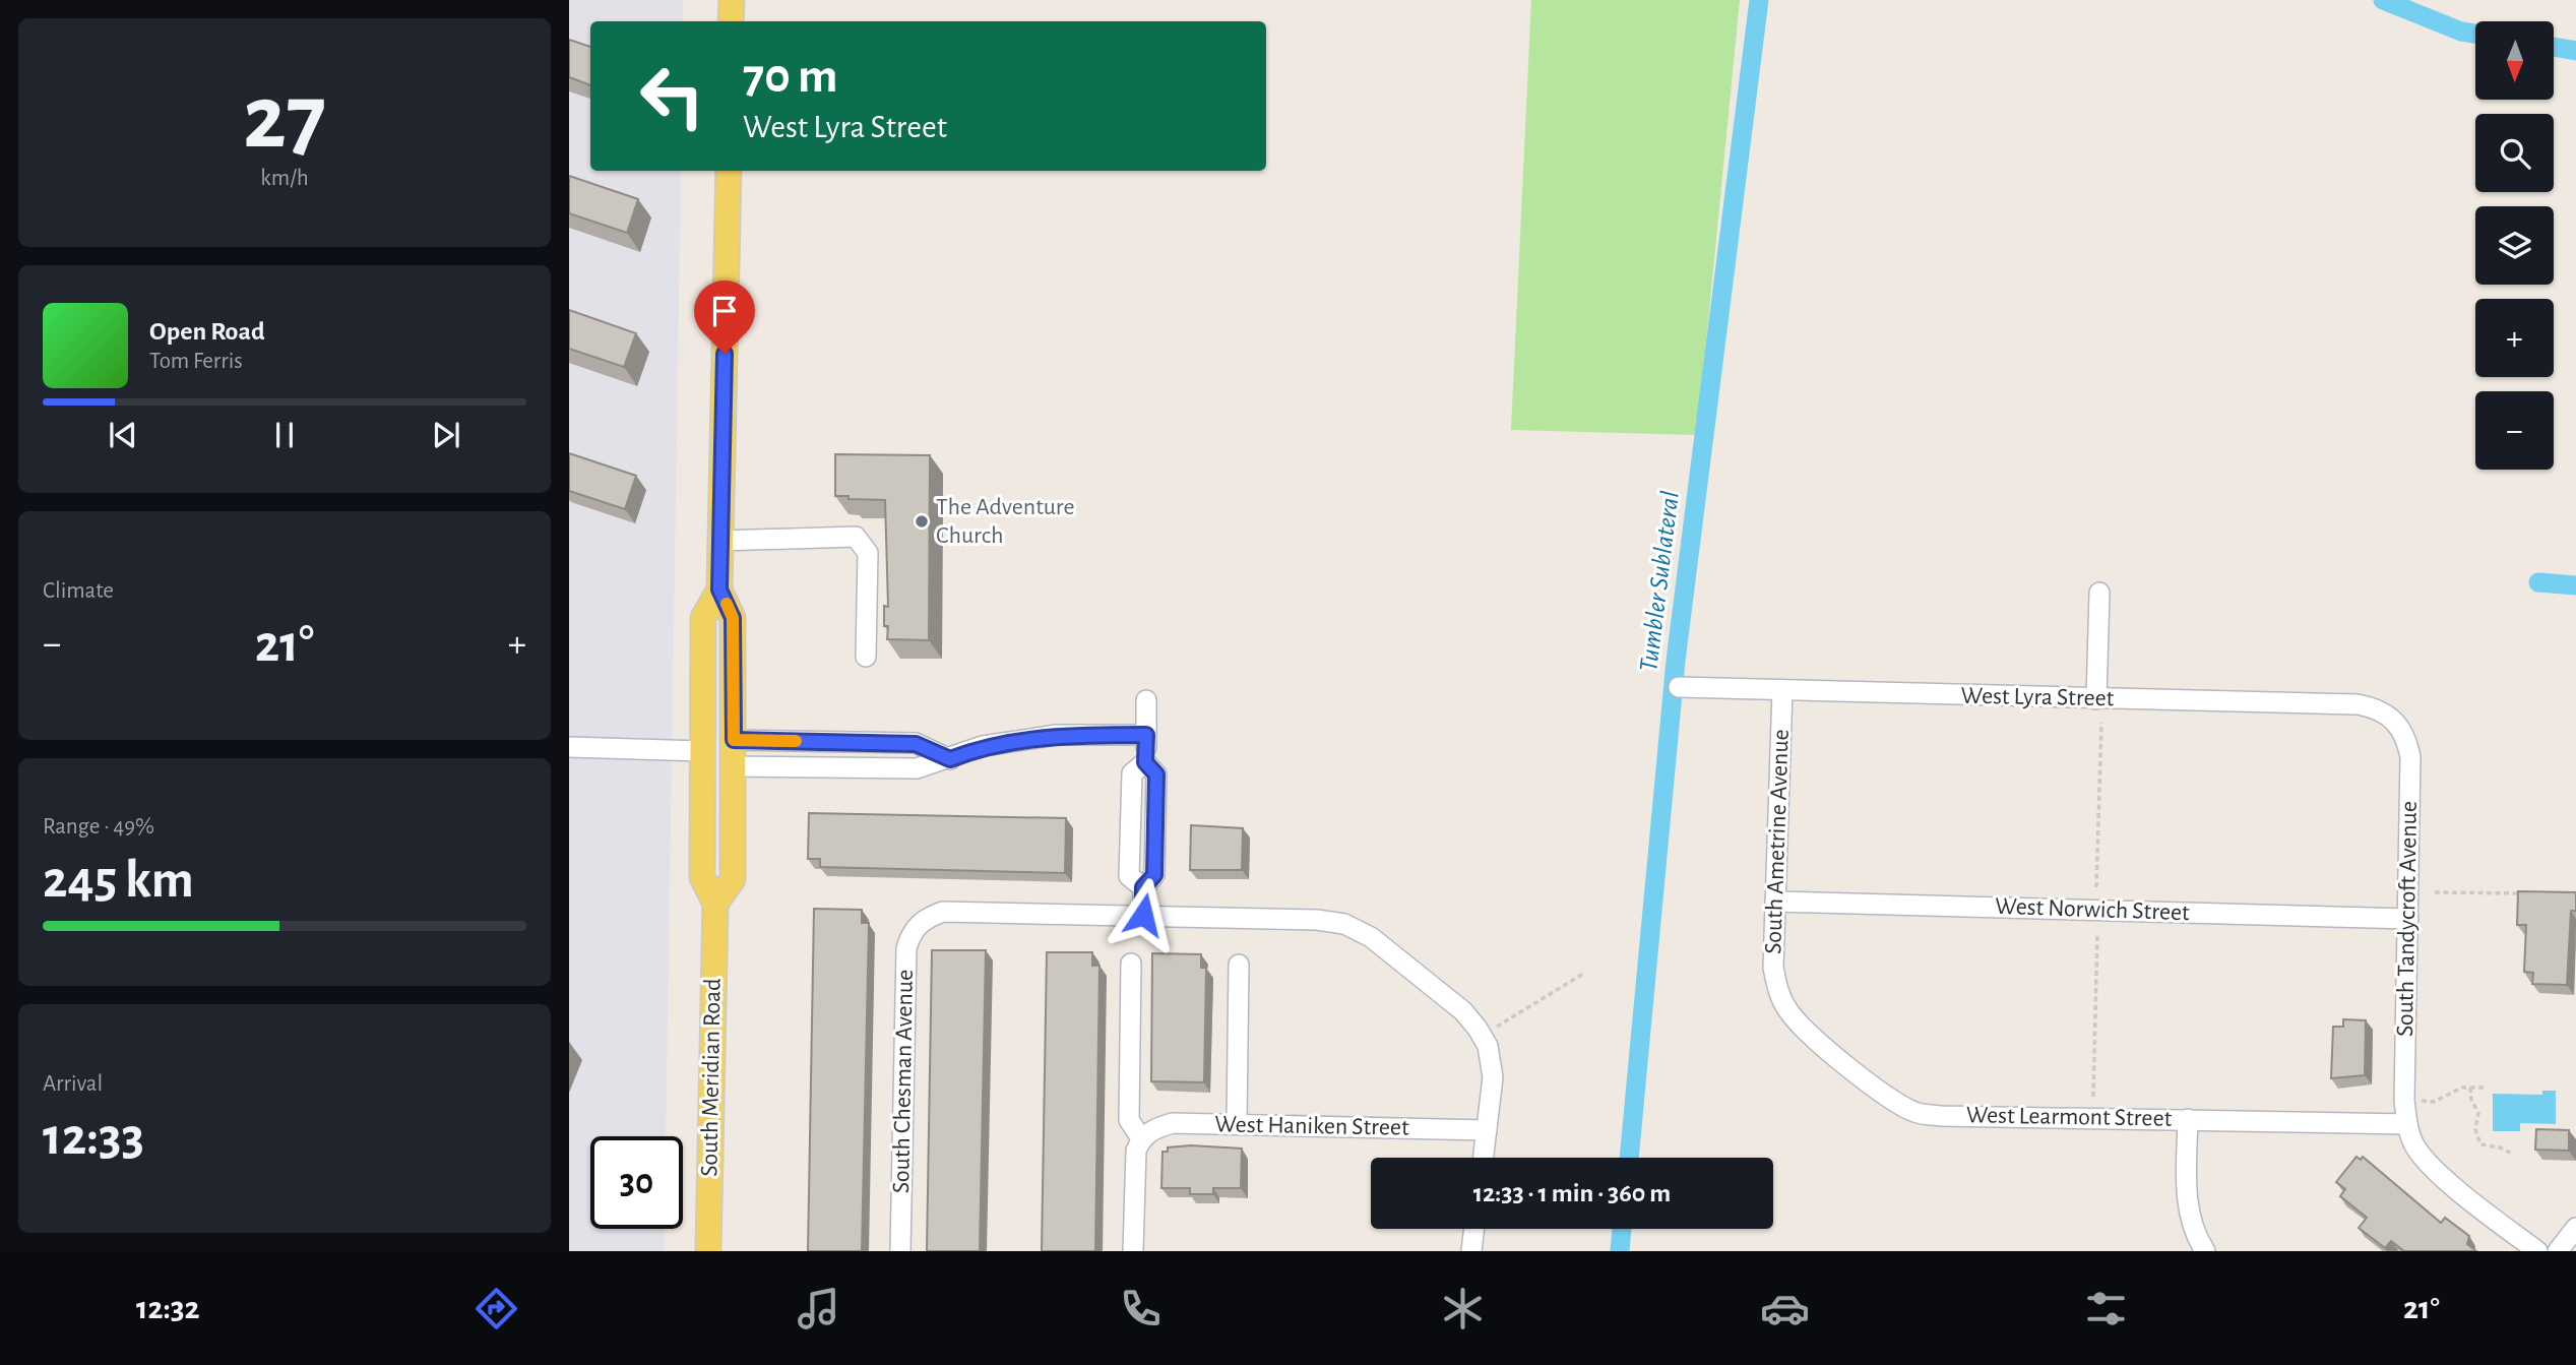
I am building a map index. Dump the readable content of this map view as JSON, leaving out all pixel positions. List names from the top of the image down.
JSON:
{
  "streets": {
    "main road": ["South Meridian Road"],
    "street": [
      "West Lyra Street",
      "South Ametrine Avenue",
      "West Norwich Street",
      "South Tandycroft Avenue",
      "South Chesman Avenue",
      "West Learmont Street",
      "West Haniken Street"
    ]
  },
  "crossings": [
    ["West Lyra Street", "South Ametrine Avenue"],
    ["West Lyra Street", "South Tandycroft Avenue"],
    ["South Ametrine Avenue", "West Norwich Street"],
    ["South Ametrine Avenue", "West Learmont Street"],
    ["West Norwich Street", "South Tandycroft Avenue"],
    ["South Tandycroft Avenue", "West Learmont Street"]
  ],
  "water": ["Tumbler Sublateral"],
  "places": ["The Adventure Church"],
  "north": "bottom",
  "page": {
    "tile": [
      ["27", "km/h"],
      "Climate",
      ["Range · 49%", "245 km"],
      ["Arrival", "12:33"]
    ],
    "map_buttons": ["+", "−"],
    "turn": ["70 m", "West Lyra Street"],
    "song": ["Open Road", "Tom Ferris"],
    "heat": ["−", "21°", "+"],
    "limit": "30",
    "trip": "12:33 · 1 min · 360 m",
    "tabs": ["12:32", "21°"]
  }
}
